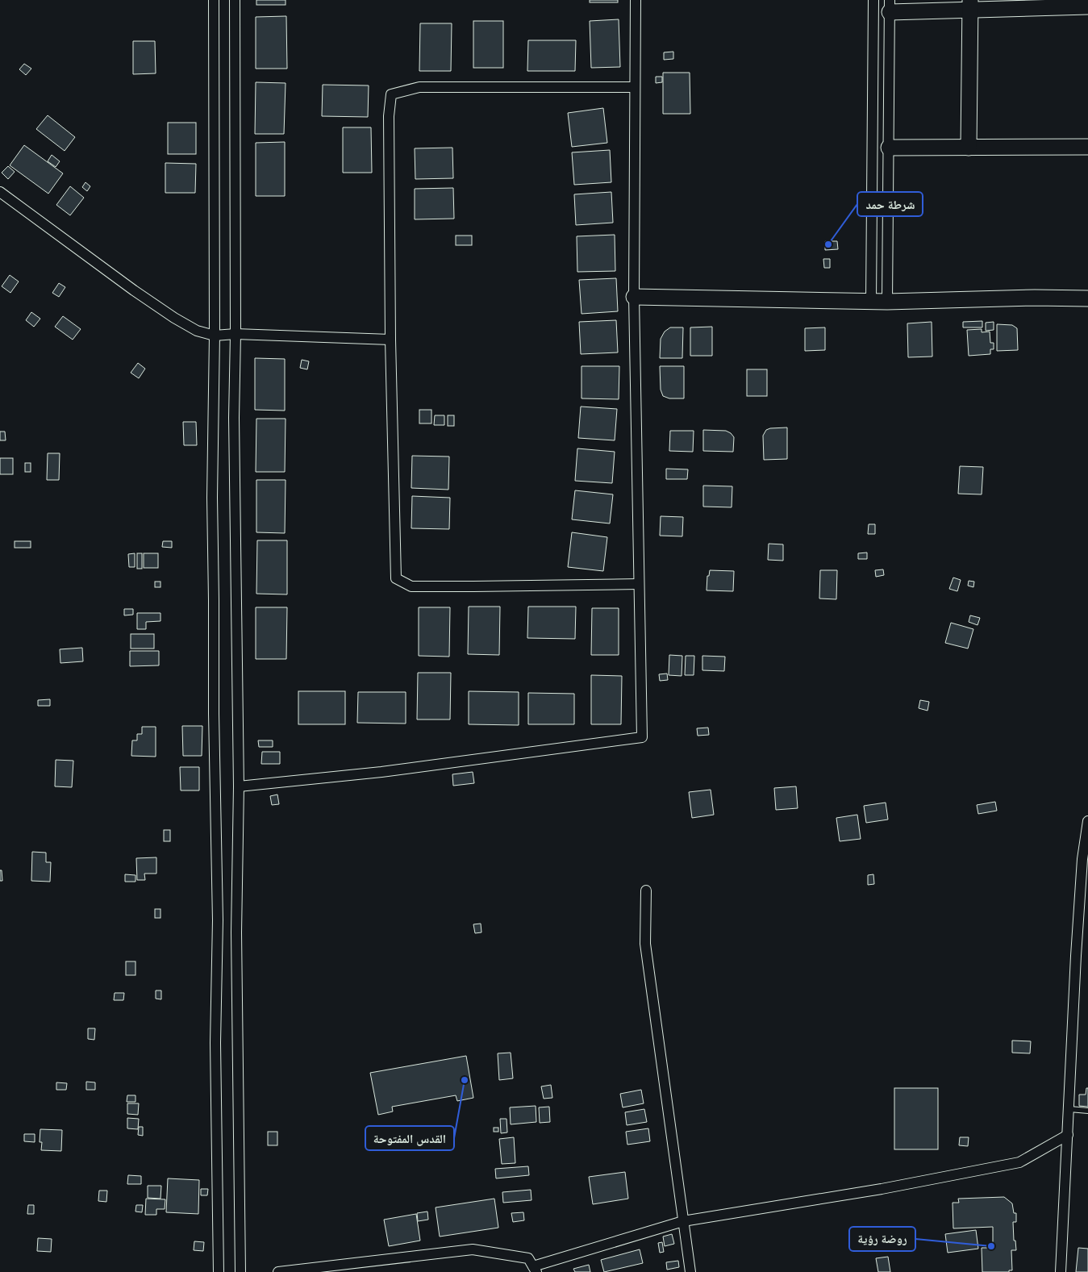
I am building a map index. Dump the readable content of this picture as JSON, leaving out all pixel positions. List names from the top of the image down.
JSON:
{
  "places": ["شرطة حمد", "القدس المفتوحة", "روضة رؤية"]
}
